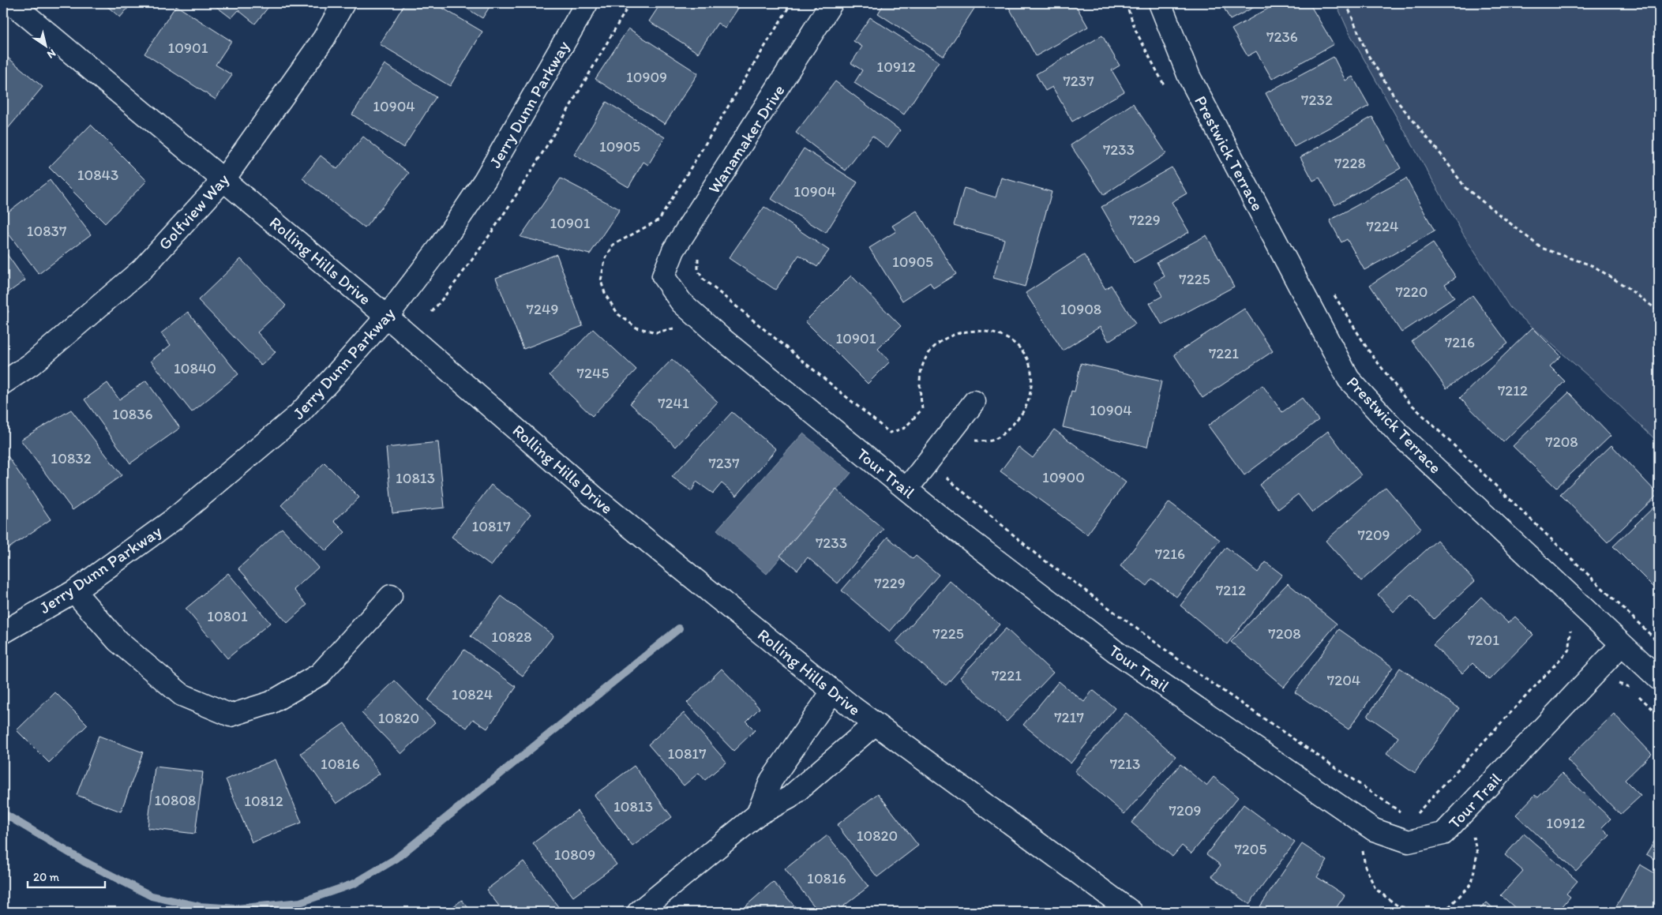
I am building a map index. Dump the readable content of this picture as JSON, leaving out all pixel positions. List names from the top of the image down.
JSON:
{
  "streets": {
    "street": [
      "Jerry Dunn Parkway",
      "Wanamaker Drive",
      "Prestwick Terrace",
      "Golfview Way",
      "Rolling Hills Drive",
      "Tour Trail"
    ]
  },
  "crossings": [
    ["Jerry Dunn Parkway", "Rolling Hills Drive"],
    ["Wanamaker Drive", "Tour Trail"],
    ["Prestwick Terrace", "Tour Trail"],
    ["Golfview Way", "Rolling Hills Drive"]
  ],
  "house_numbers": [
    "7236",
    "10901",
    "10912",
    "10909",
    "7237",
    "7232",
    "10904",
    "10905",
    "7233",
    "7228",
    "10843",
    "10904",
    "7229",
    "10901",
    "7224",
    "10837",
    "10905",
    "7225",
    "7220",
    "7249",
    "10908",
    "10901",
    "7216",
    "7221",
    "10840",
    "7245",
    "7212",
    "7241",
    "10904",
    "10836",
    "7208",
    "10832",
    "7237",
    "10900",
    "10813",
    "10817",
    "7209",
    "7233",
    "7216",
    "7229",
    "7212",
    "10801",
    "7225",
    "7208",
    "10828",
    "7201",
    "7221",
    "7204",
    "10824",
    "7217",
    "10820",
    "10817",
    "10816",
    "7213",
    "10808",
    "10812",
    "10813",
    "7209",
    "10912",
    "10820",
    "7205",
    "10809",
    "10816"
  ],
  "scale_bar": "20 m",
  "north": "bottom right"
}
